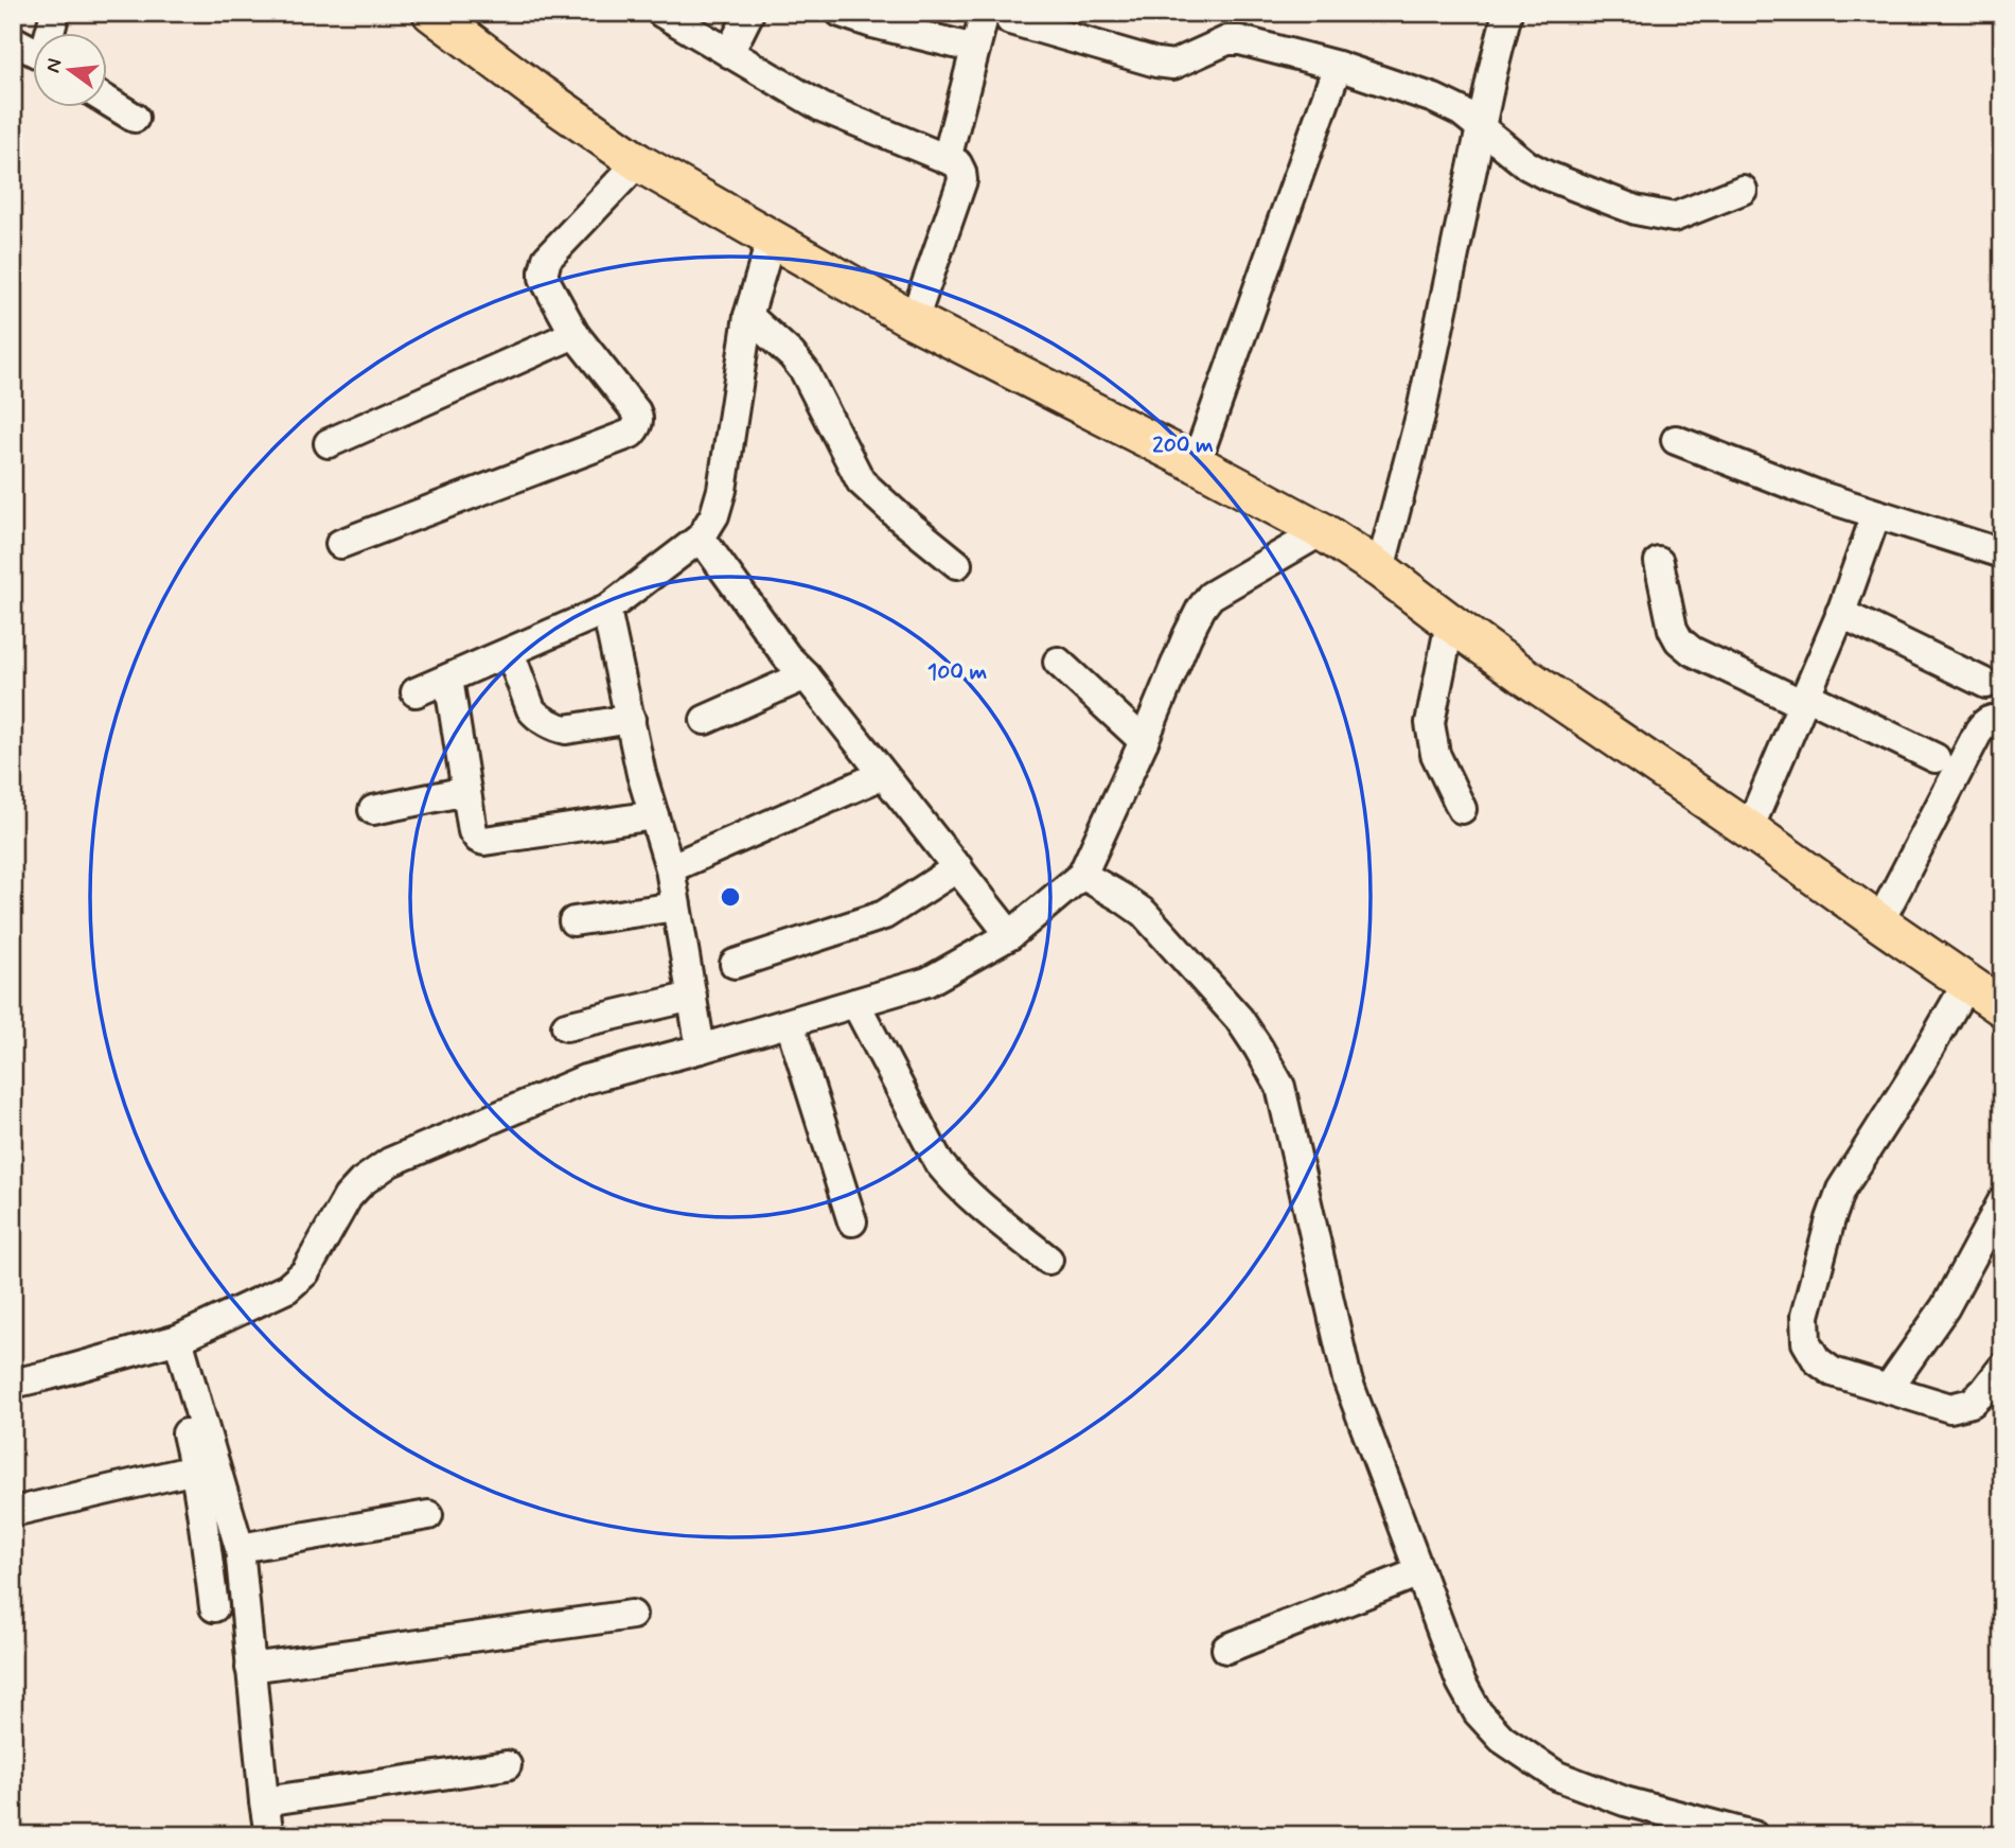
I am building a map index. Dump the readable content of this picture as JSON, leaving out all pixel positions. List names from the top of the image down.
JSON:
{
  "north": "left",
  "rings": ["200 m", "100 m"]
}
